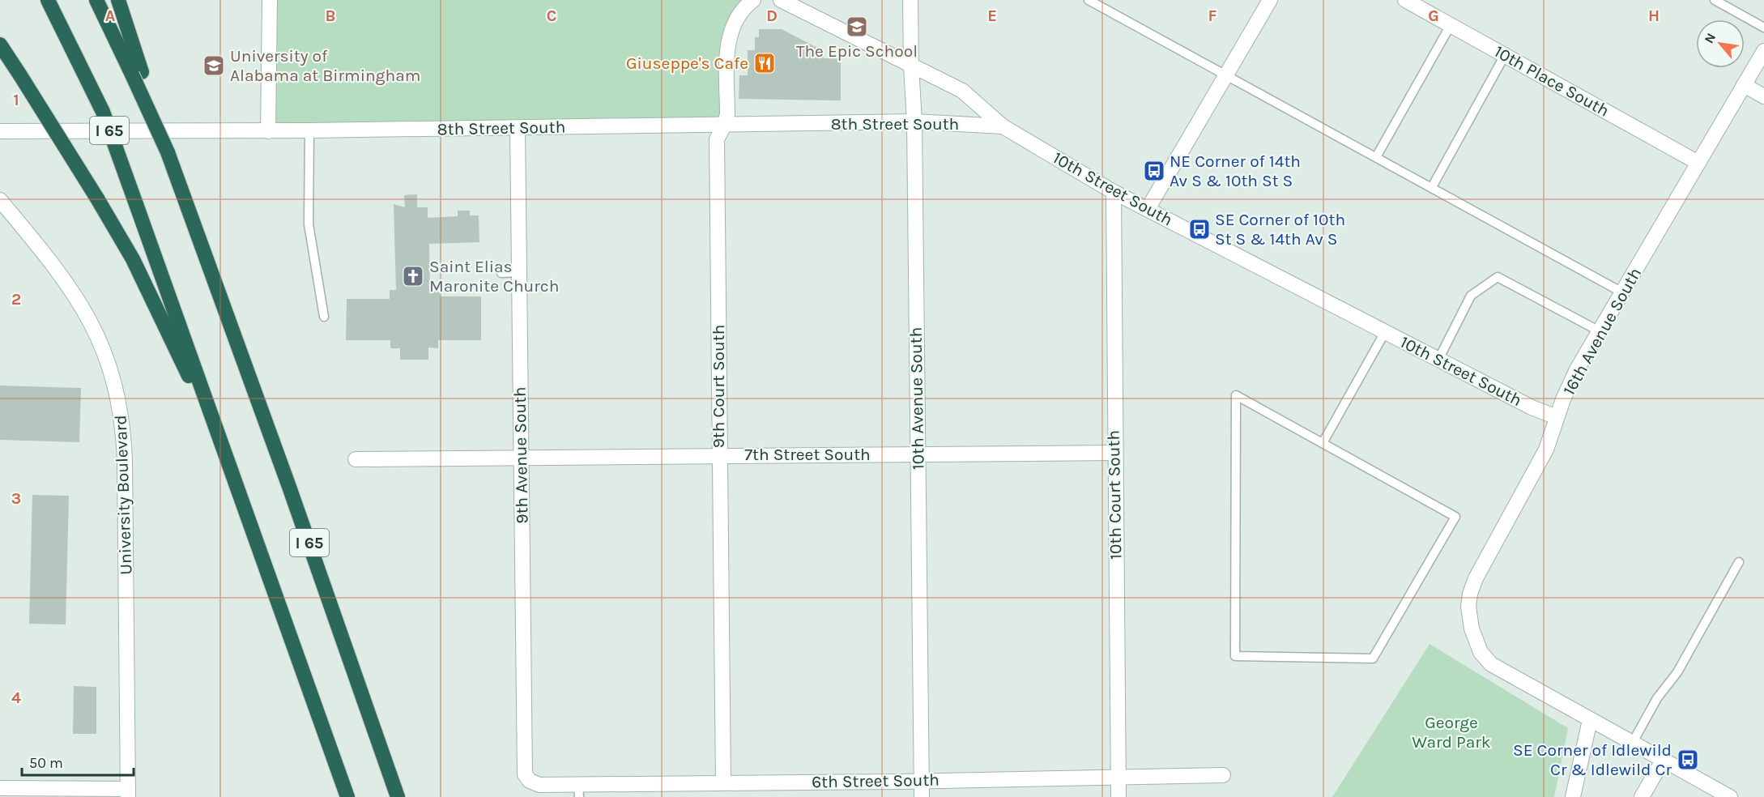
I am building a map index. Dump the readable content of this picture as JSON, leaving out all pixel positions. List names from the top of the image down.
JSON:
{
  "streets": {
    "highway": ["I 65"],
    "street": [
      "10th Place South",
      "8th Street South",
      "10th Street South",
      "16th Avenue South",
      "9th Court South",
      "10th Avenue South",
      "7th Street South",
      "9th Avenue South",
      "University Boulevard",
      "10th Court South",
      "6th Street South"
    ]
  },
  "crossings": [
    ["10th Place South", "16th Avenue South"],
    ["8th Street South", "10th Street South"],
    ["8th Street South", "9th Court South"],
    ["8th Street South", "10th Avenue South"],
    ["8th Street South", "9th Avenue South"],
    ["10th Street South", "16th Avenue South"],
    ["10th Street South", "10th Avenue South"],
    ["10th Street South", "10th Court South"],
    ["9th Court South", "7th Street South"],
    ["9th Court South", "6th Street South"],
    ["10th Avenue South", "7th Street South"],
    ["10th Avenue South", "6th Street South"],
    ["7th Street South", "9th Avenue South"],
    ["7th Street South", "10th Court South"],
    ["9th Avenue South", "6th Street South"],
    ["10th Court South", "6th Street South"]
  ],
  "parks": ["George Ward Park"],
  "places": {
    "school or university": ["The Epic School", "University of Alabama at Birmingham"],
    "restaurant": ["Giuseppe's Cafe"],
    "bus stop": ["NE Corner of 14th Av S & 10th St S", "SE Corner of 10th St S & 14th Av S", "SE Corner of Idlewild Cr & Idlewild Cr"],
    "church": ["Saint Elias Maronite Church"]
  },
  "scale_bar": "50 m",
  "north": "top left",
  "grid": {
    "columns": [
      "A",
      "B",
      "C",
      "D",
      "E",
      "F",
      "G",
      "H"
    ],
    "rows": [
      "1",
      "2",
      "3",
      "4"
    ]
  }
}
